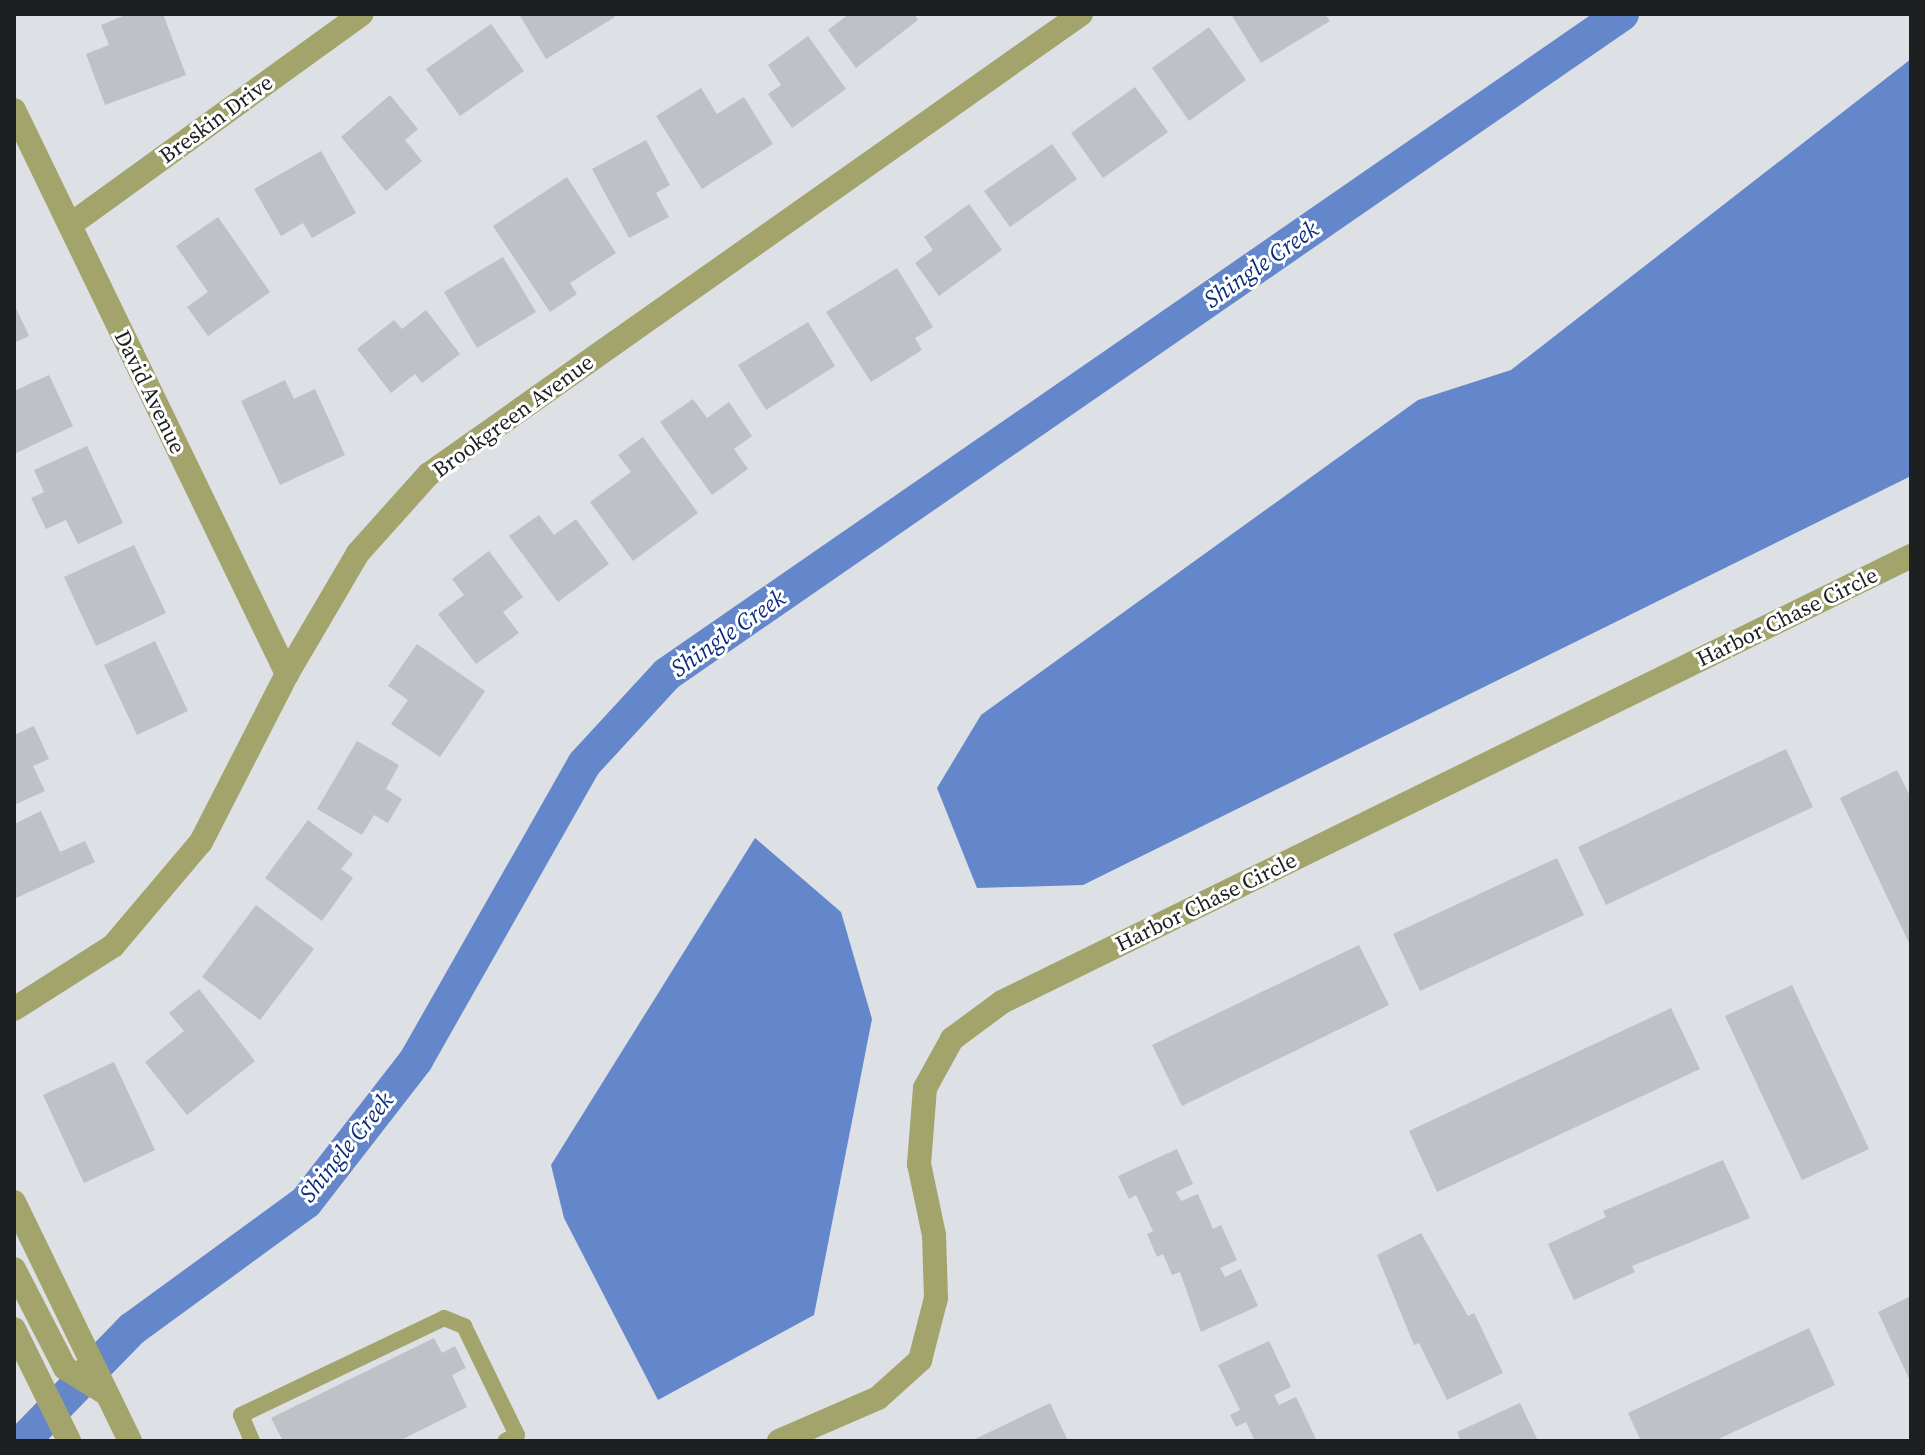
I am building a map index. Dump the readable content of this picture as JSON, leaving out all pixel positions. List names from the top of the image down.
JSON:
{
  "streets": {
    "street": [
      "Breskin Drive",
      "David Avenue",
      "Brookgreen Avenue",
      "Harbor Chase Circle"
    ]
  },
  "crossings": [
    ["Breskin Drive", "David Avenue"],
    ["David Avenue", "Brookgreen Avenue"]
  ],
  "water": ["Shingle Creek"]
}
